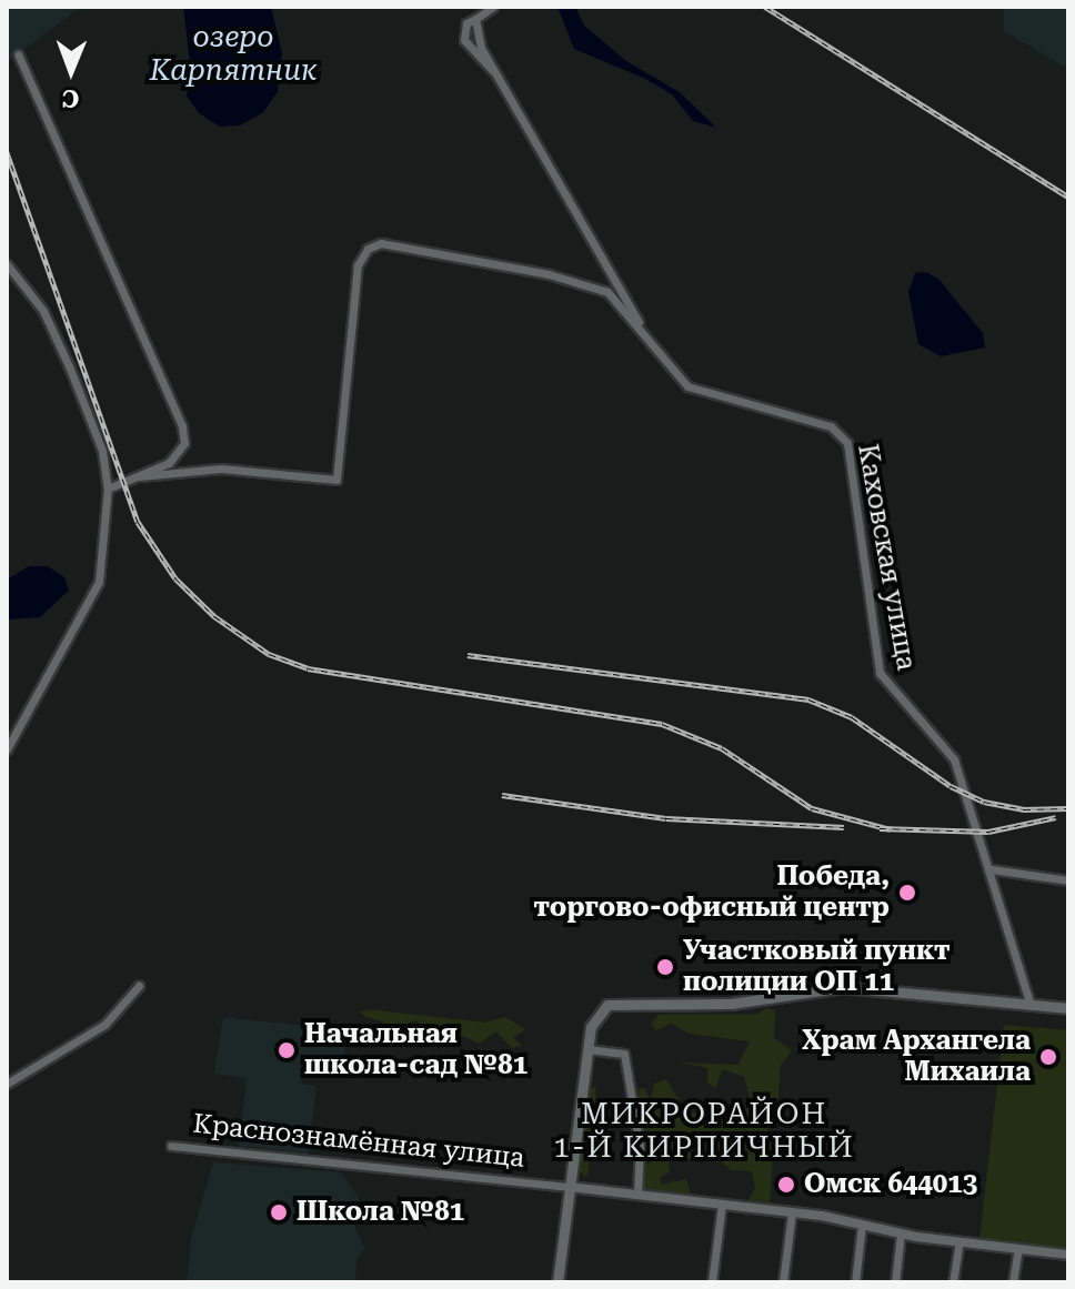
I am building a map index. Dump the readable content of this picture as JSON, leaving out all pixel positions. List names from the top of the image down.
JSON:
{
  "streets": {
    "street": ["Каховская улица", "Краснознамённая улица"]
  },
  "districts": ["МИКРОРАЙОН 1-Й КИРПИЧНЫЙ"],
  "water": ["озеро Карпятник"],
  "places": [
    "Победа, торгово-офисный центр",
    "Участковый пункт полиции ОП 11",
    "Начальная школа-сад №81",
    "Храм Архангела Михаила",
    "Омск 644013",
    "Школа №81"
  ],
  "north": "bottom"
}
